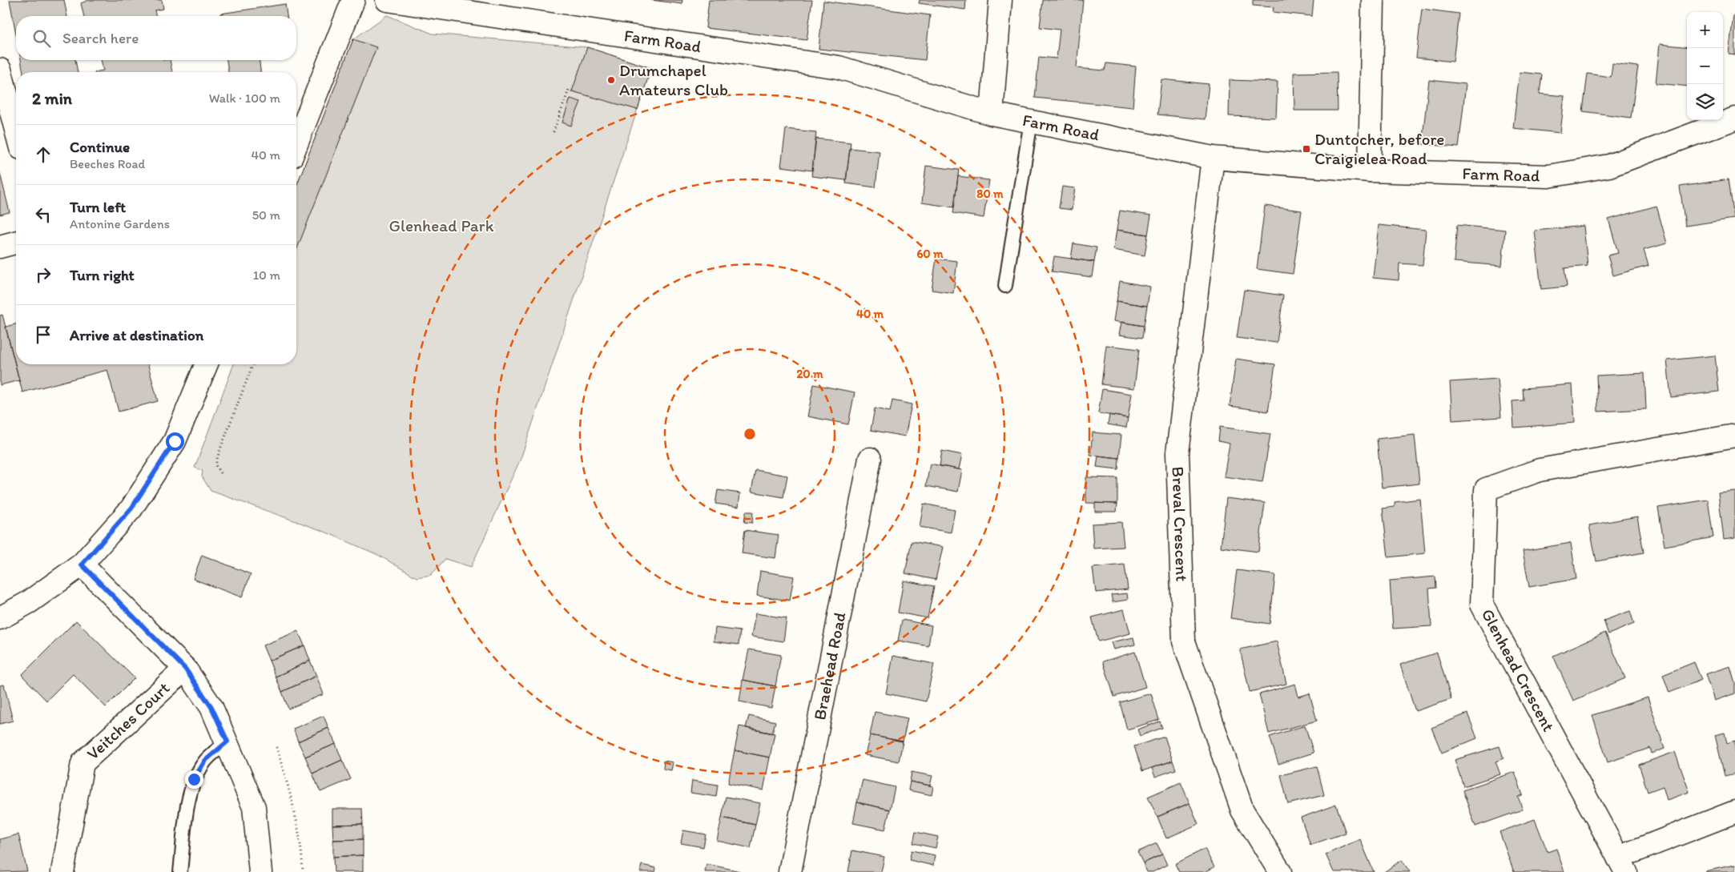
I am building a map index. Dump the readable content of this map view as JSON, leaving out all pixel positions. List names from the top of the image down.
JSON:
{
  "streets": {
    "street": [
      "Farm Road",
      "Breval Crescent",
      "Braehead Road",
      "Glenhead Crescent",
      "Veitches Court"
    ]
  },
  "crossings": [
    ["Farm Road", "Breval Crescent"]
  ],
  "parks": ["Glenhead Park"],
  "places": {
    "other": ["Drumchapel Amateurs Club"],
    "transit": ["Duntocher, before Craigielea Road"]
  },
  "page": {
    "map_buttons": ["+", "−"],
    "search": "Search here",
    "heading": ["2 min", "Walk · 100 m"],
    "list": [
      ["Continue", "Beeches Road", "40 m"],
      ["Turn left", "Antonine Gardens", "50 m"],
      ["Turn right", "10 m"],
      "Arrive at destination"
    ]
  },
  "rings": [
    "80 m",
    "60 m",
    "40 m",
    "20 m"
  ]
}
